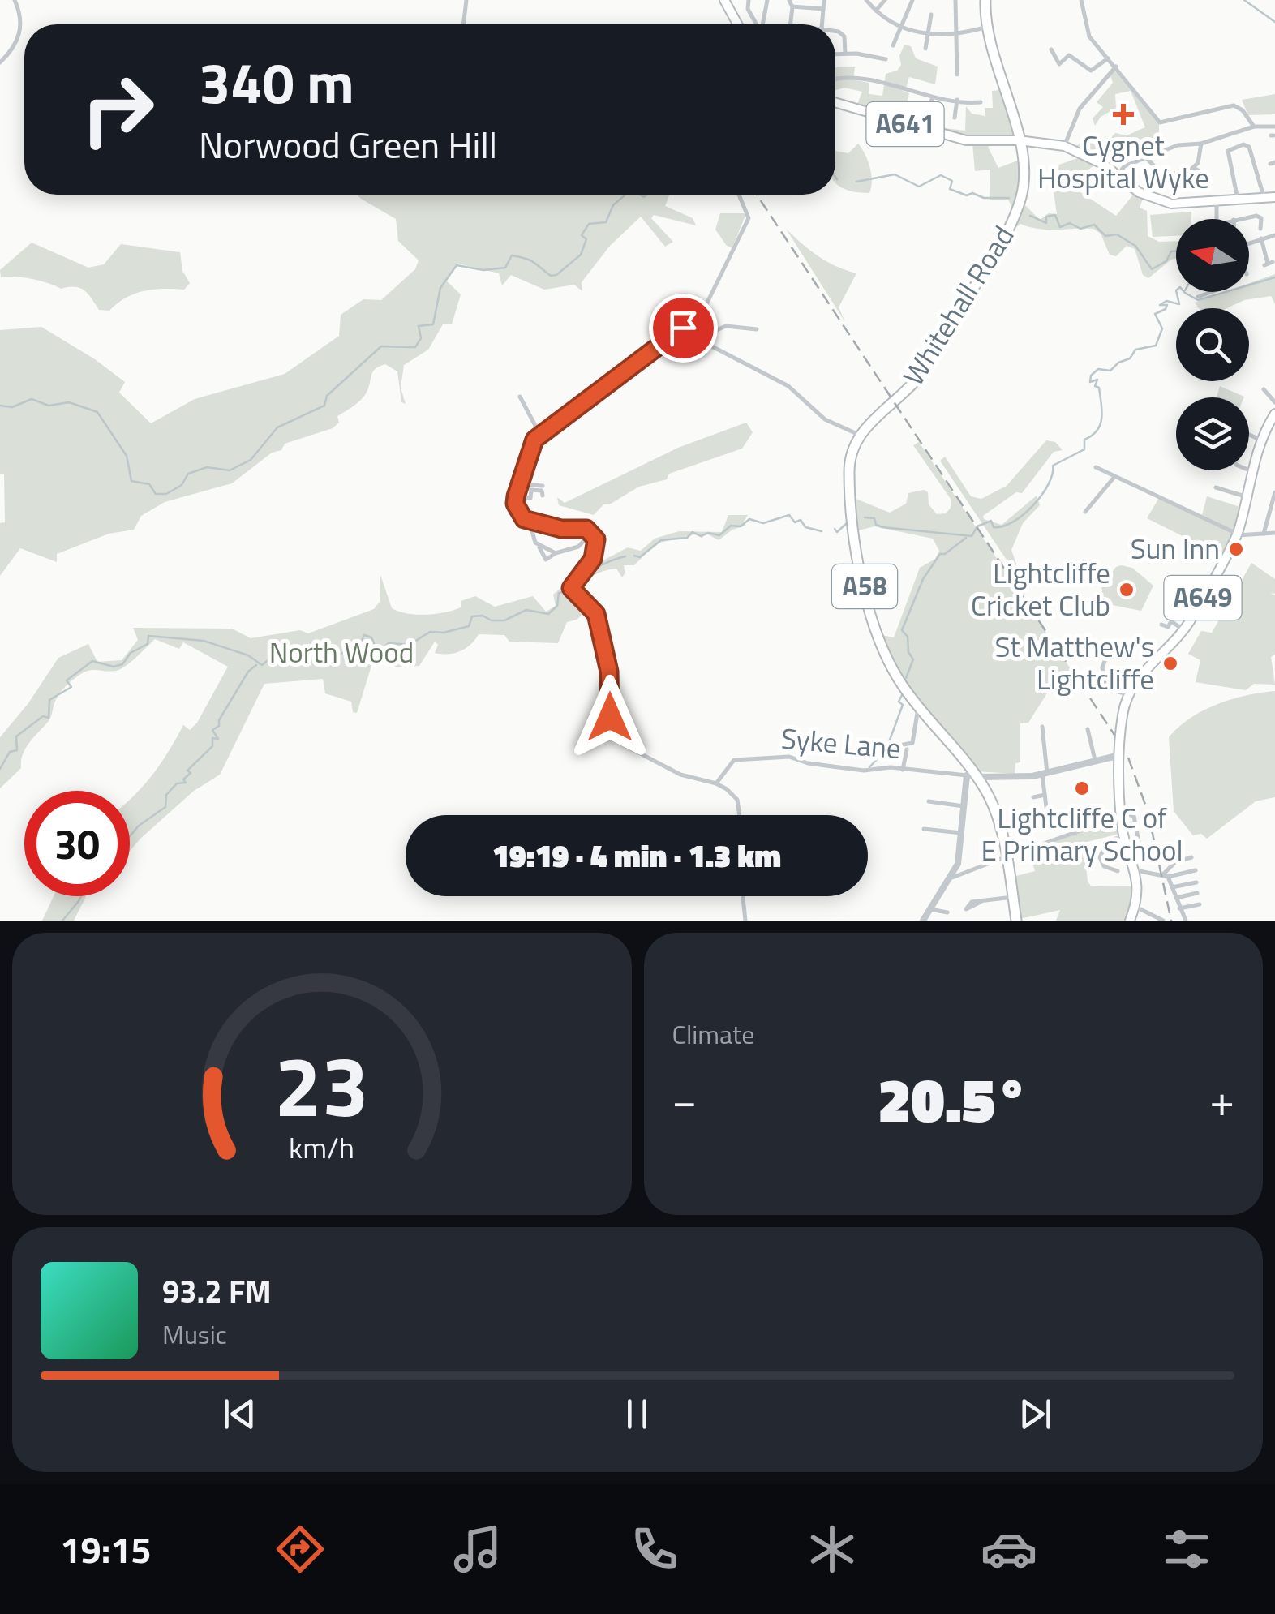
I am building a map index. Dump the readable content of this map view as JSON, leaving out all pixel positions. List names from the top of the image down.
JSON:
{
  "streets": {
    "highway": ["Whitehall Road", "A58"],
    "main road": ["A641", "A649"],
    "street": ["Syke Lane"]
  },
  "crossings": [
    ["A641", "Whitehall Road"],
    ["Whitehall Road", "A58"],
    ["A58", "Syke Lane"]
  ],
  "parks": ["North Wood"],
  "places": {
    "health": ["Cygnet Hospital Wyke"],
    "other": [
      "Sun Inn",
      "Lightcliffe Cricket Club",
      "St Matthew's Lightcliffe",
      "Lightcliffe C of E Primary School"
    ]
  },
  "north": "left",
  "page": {
    "turn": ["340 m", "Norwood Green Hill"],
    "limit": "30",
    "trip": "19:19 · 4 min · 1.3 km",
    "tile": "Climate",
    "heat": ["−", "20.5°", "+"],
    "song": ["93.2 FM", "Music"],
    "tabs": "19:15",
    "gauge": ["23", "km/h"]
  }
}
